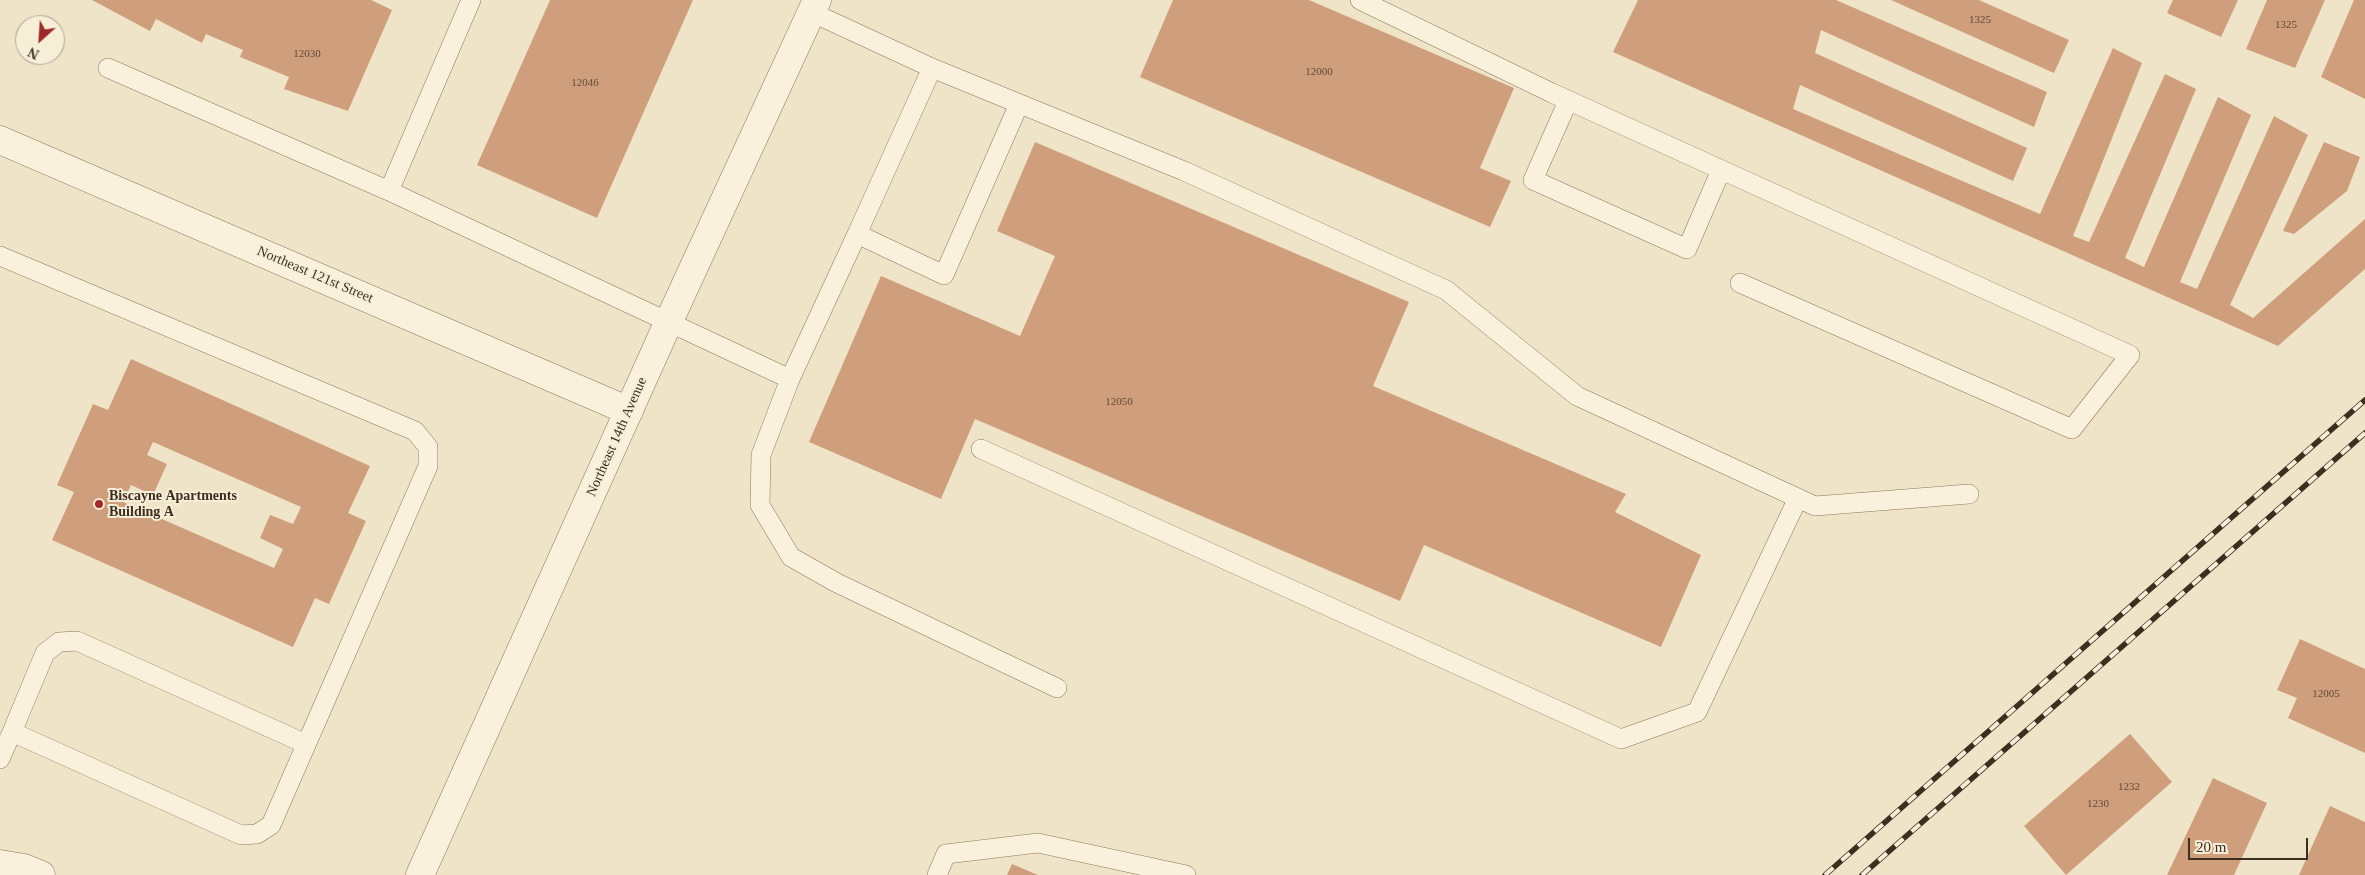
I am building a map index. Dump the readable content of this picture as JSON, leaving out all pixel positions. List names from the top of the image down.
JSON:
{
  "streets": {
    "street": ["Northeast 121st Street", "Northeast 14th Avenue"]
  },
  "crossings": [
    ["Northeast 121st Street", "Northeast 14th Avenue"]
  ],
  "places": ["Biscayne Apartments Building A"],
  "house_numbers": [
    "1325",
    "1325",
    "12030",
    "12000",
    "12046",
    "12050",
    "12005",
    "1232",
    "1230"
  ],
  "scale_bar": "20 m",
  "north": "bottom left"
}
